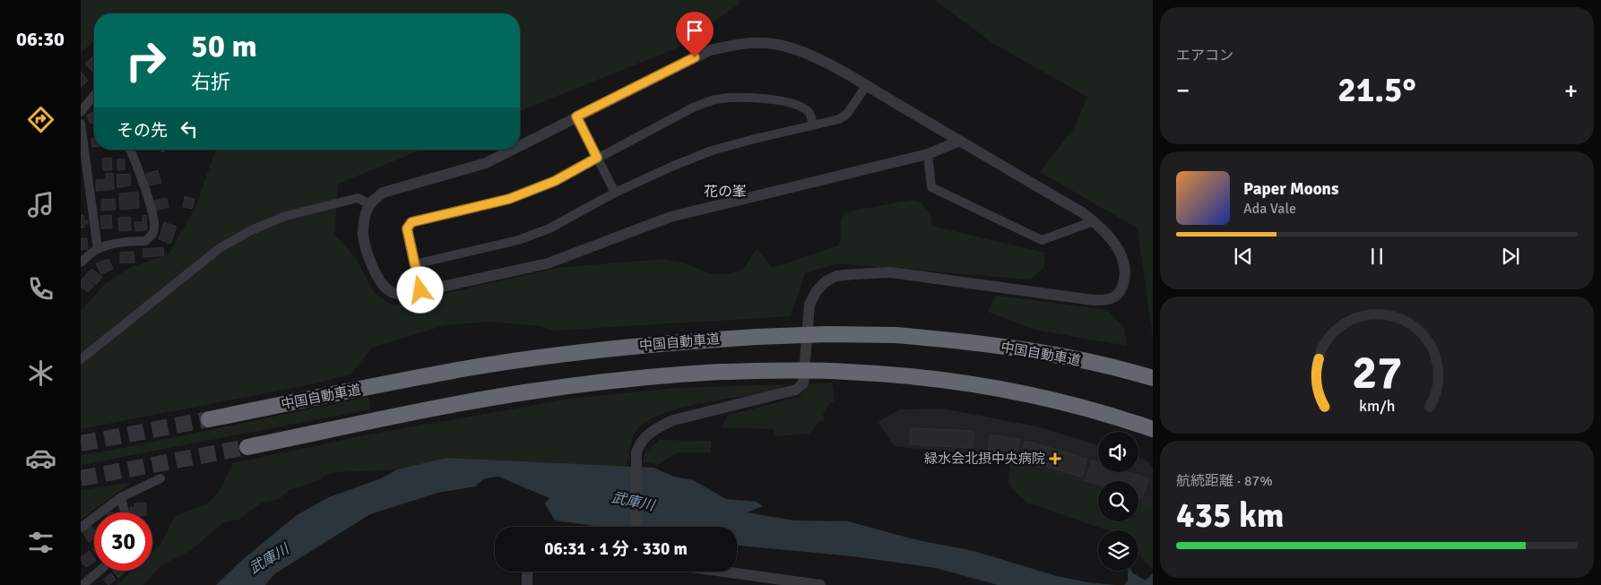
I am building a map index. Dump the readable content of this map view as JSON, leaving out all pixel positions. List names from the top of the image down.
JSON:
{
  "streets": {
    "highway": ["中国自動車道"]
  },
  "districts": ["花の峯"],
  "water": ["武庫川"],
  "places": {
    "health": ["緑水会北摂中央病院"]
  },
  "page": {
    "tabs": "06:30",
    "tile": [
      "エアコン",
      ["航続距離 · 87%", "435 km"]
    ],
    "turn": ["50 m", "右折"],
    "heat": ["−", "21.5°", "+"],
    "then": "その先",
    "song": ["Paper Moons", "Ada Vale"],
    "limit": "30",
    "trip": "06:31 · 1 分 · 330 m",
    "gauge": ["27", "km/h"]
  }
}
